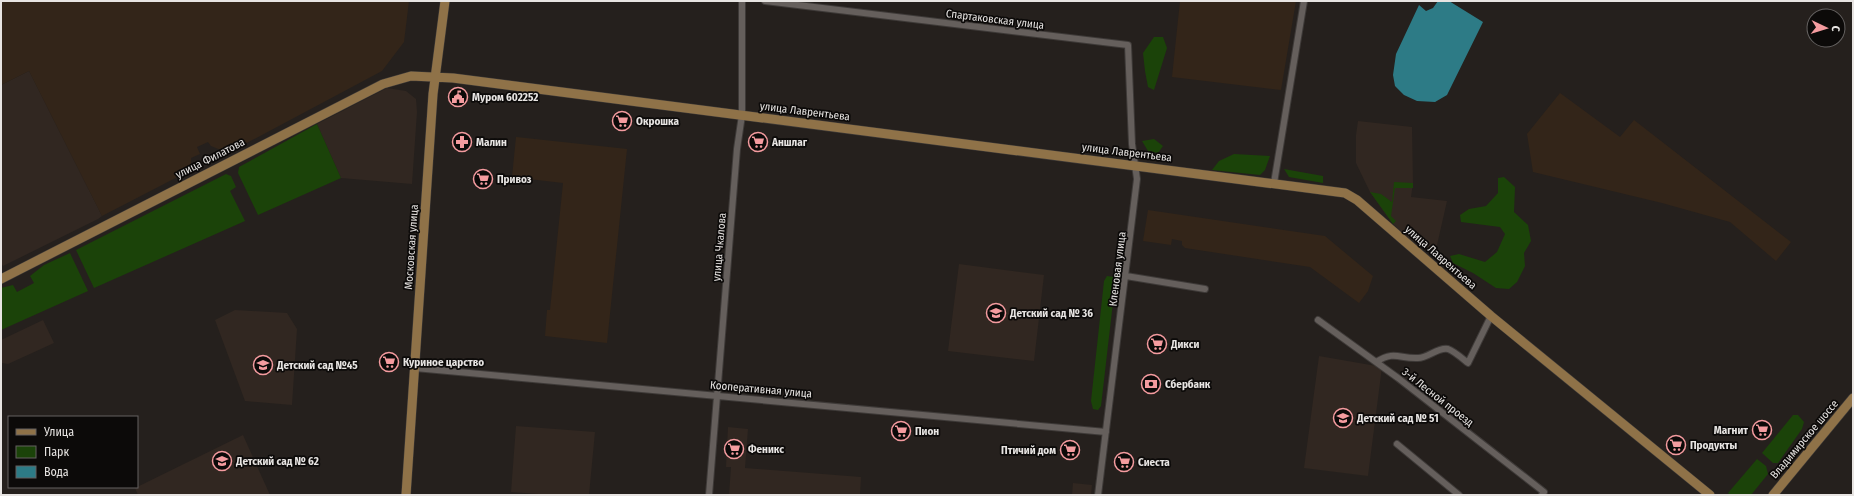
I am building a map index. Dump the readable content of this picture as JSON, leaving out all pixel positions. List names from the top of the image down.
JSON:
{
  "streets": {
    "street": [
      "Спартаковская улица",
      "улица Лаврентьева",
      "улица Филатова",
      "Московская улица",
      "улица Чкалова",
      "Кленовая улица",
      "Кооперативная улица",
      "3-й Лесной проезд",
      "Владимирское шоссе"
    ]
  },
  "crossings": [
    ["Спартаковская улица", "Кленовая улица"],
    ["улица Лаврентьева", "улица Филатова"],
    ["улица Лаврентьева", "Московская улица"],
    ["улица Лаврентьева", "улица Чкалова"],
    ["улица Лаврентьева", "Кленовая улица"],
    ["улица Филатова", "Московская улица"],
    ["Московская улица", "Кооперативная улица"],
    ["улица Чкалова", "Кооперативная улица"],
    ["Кленовая улица", "Кооперативная улица"]
  ],
  "places": {
    "public building": ["Муром 602252"],
    "supermarket": [
      "Окрошка",
      "Аншлаг",
      "Привоз",
      "Дикси",
      "Куриное царство",
      "Магнит",
      "Пион",
      "Продукты",
      "Феникс",
      "Птичий дом",
      "Сиеста"
    ],
    "pharmacy": ["Малин"],
    "school or university": [
      "Детский сад № 36",
      "Детский сад №45",
      "Детский сад № 51",
      "Детский сад № 62"
    ],
    "bank": ["Сбербанк"]
  },
  "legend": ["Улица", "Парк", "Вода"],
  "north": "right"
}
